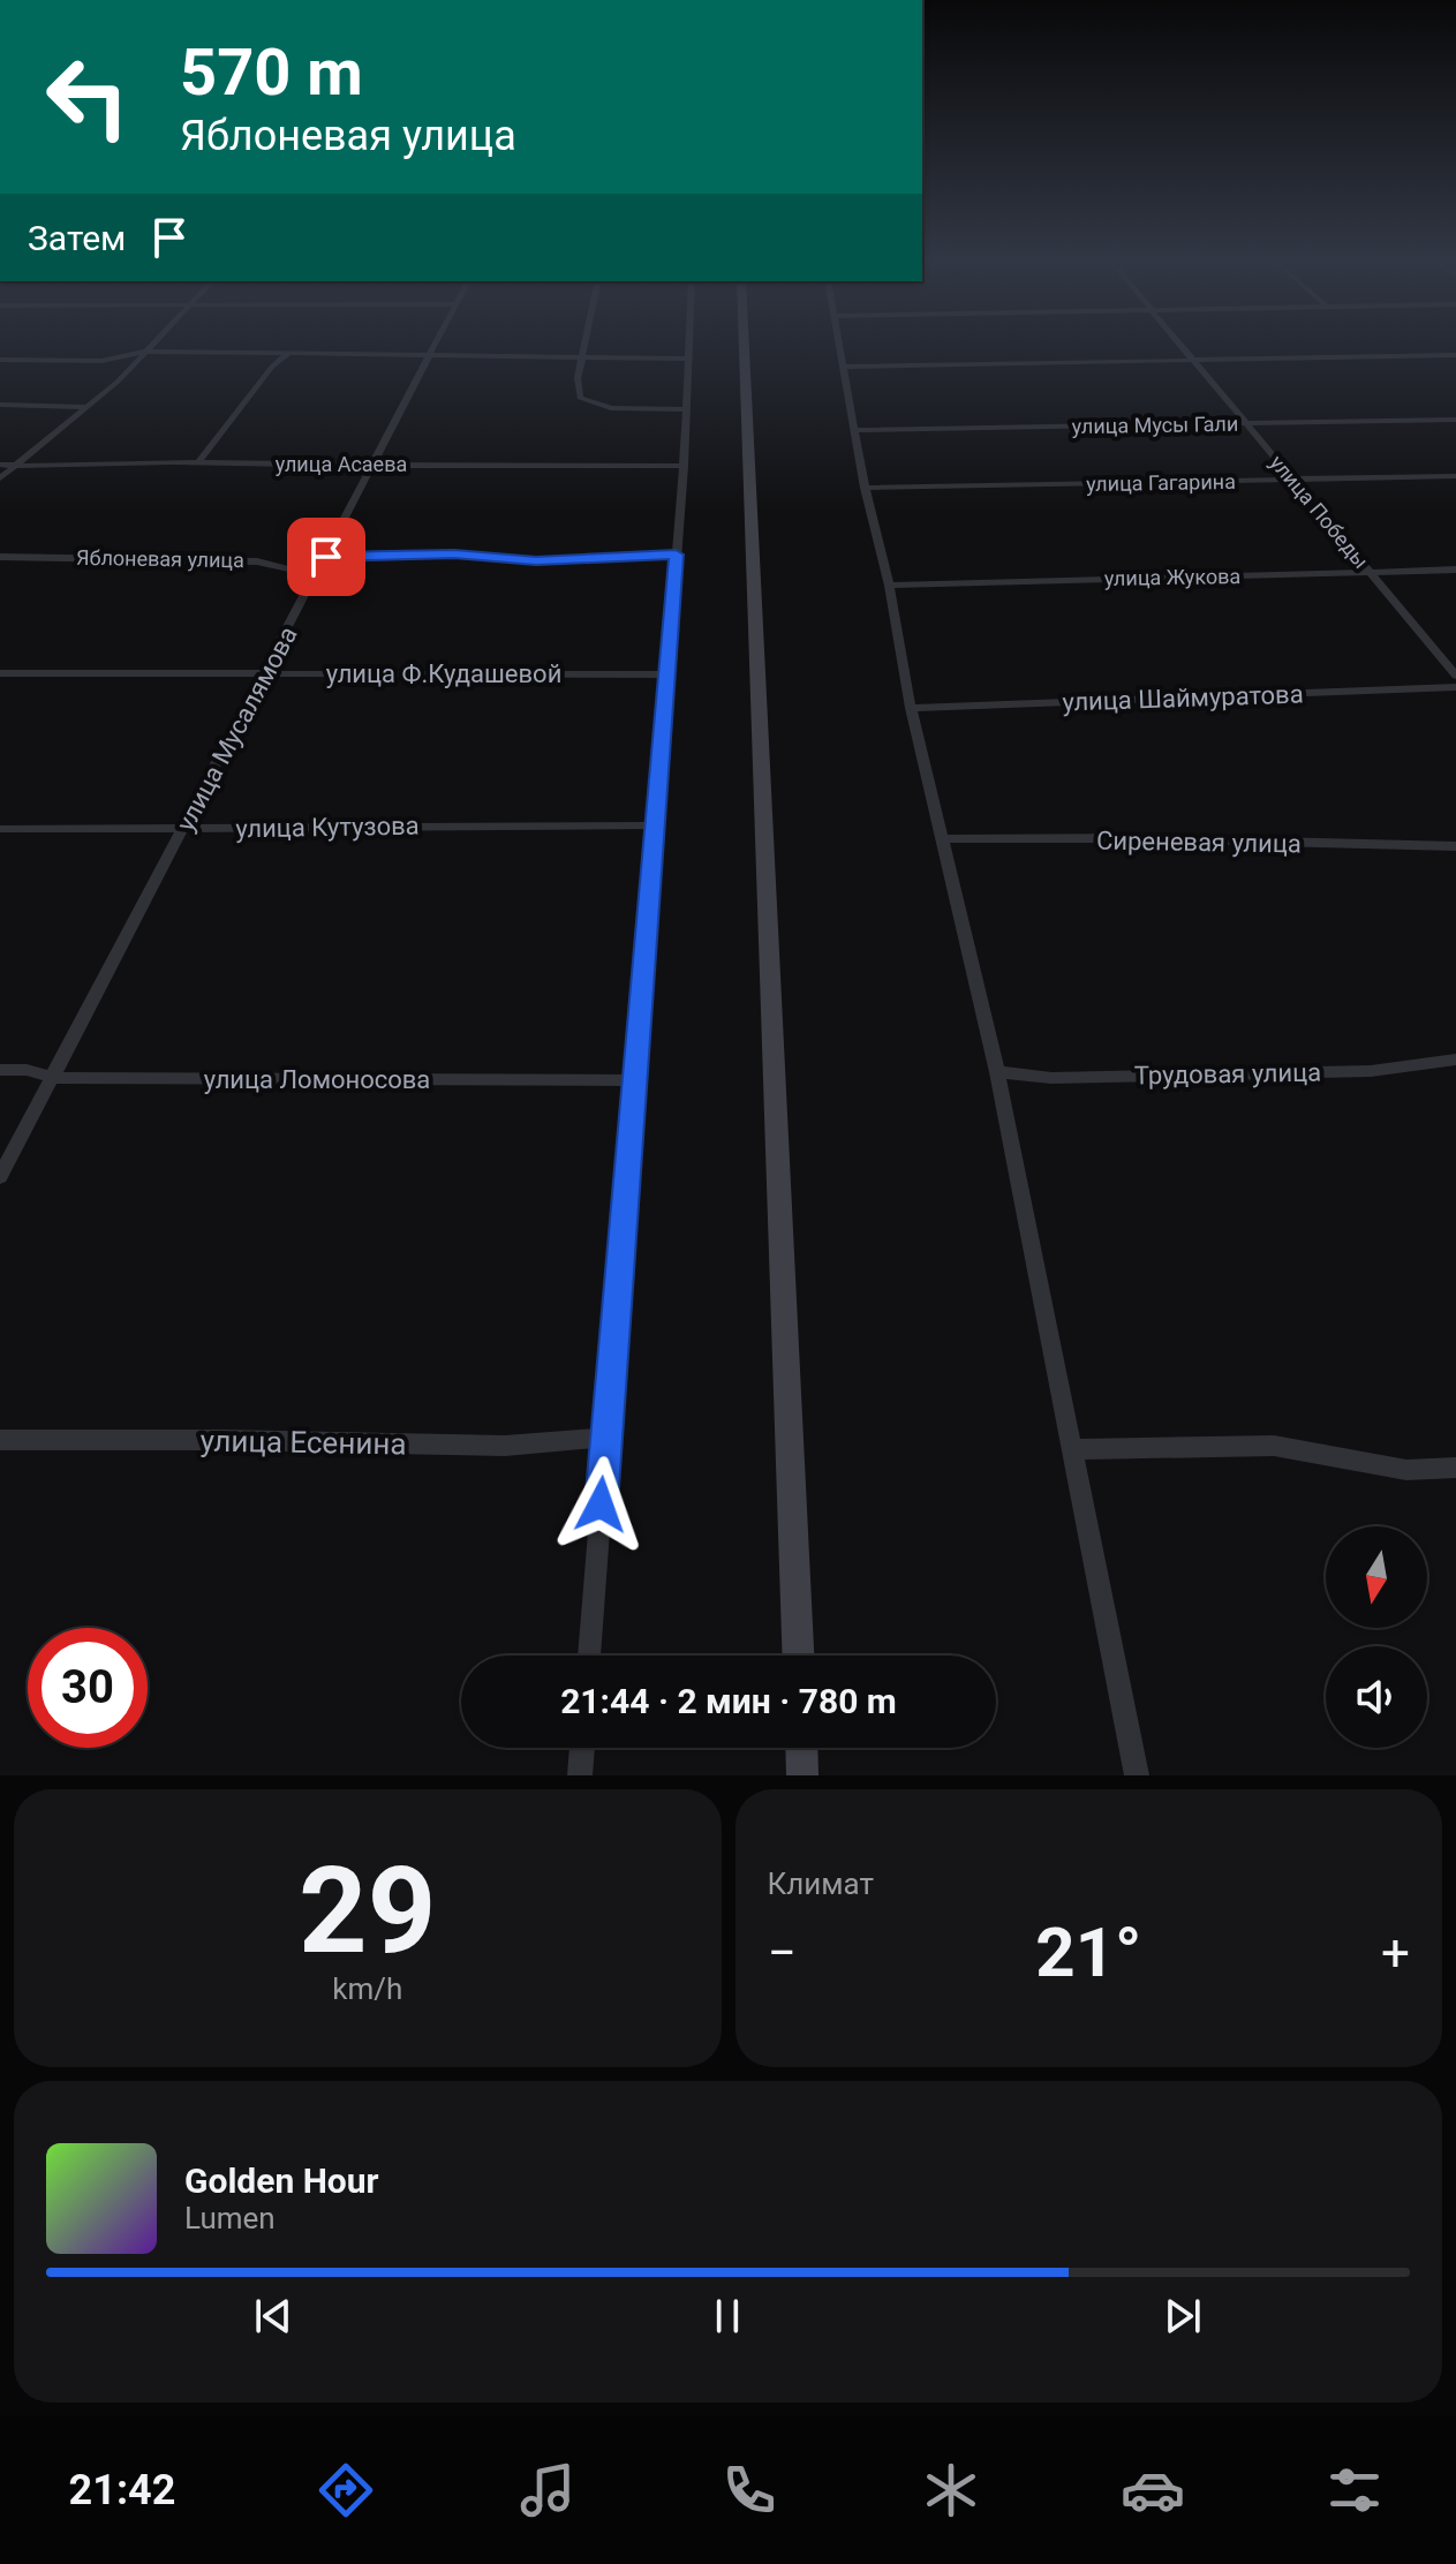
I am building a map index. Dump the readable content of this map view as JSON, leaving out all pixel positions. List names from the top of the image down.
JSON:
{
  "streets": {
    "street": [
      "улица Мусы Гали",
      "улица Асаева",
      "улица Гагарина",
      "улица Победы",
      "Яблоневая улица",
      "улица Жукова",
      "улица Ф.Кудашевой",
      "улица Шаймуратова",
      "улица Мусалямова",
      "улица Кутузова",
      "Сиреневая улица",
      "Трудовая улица",
      "улица Ломоносова",
      "улица Есенина"
    ]
  },
  "crossings": [
    ["улица Мусы Гали", "улица Победы"],
    ["улица Асаева", "улица Мусалямова"],
    ["улица Гагарина", "улица Победы"],
    ["улица Победы", "улица Жукова"],
    ["Яблоневая улица", "улица Мусалямова"],
    ["улица Ф.Кудашевой", "улица Мусалямова"],
    ["улица Мусалямова", "улица Кутузова"],
    ["улица Мусалямова", "улица Ломоносова"]
  ],
  "north": "bottom",
  "page": {
    "turn": ["570 m", "Яблоневая улица"],
    "then": "Затем",
    "limit": "30",
    "trip": "21:44 · 2 мин · 780 m",
    "tile": [
      ["29", "km/h"],
      "Климат"
    ],
    "heat": ["−", "21°", "+"],
    "song": ["Golden Hour", "Lumen"],
    "tabs": "21:42"
  }
}
